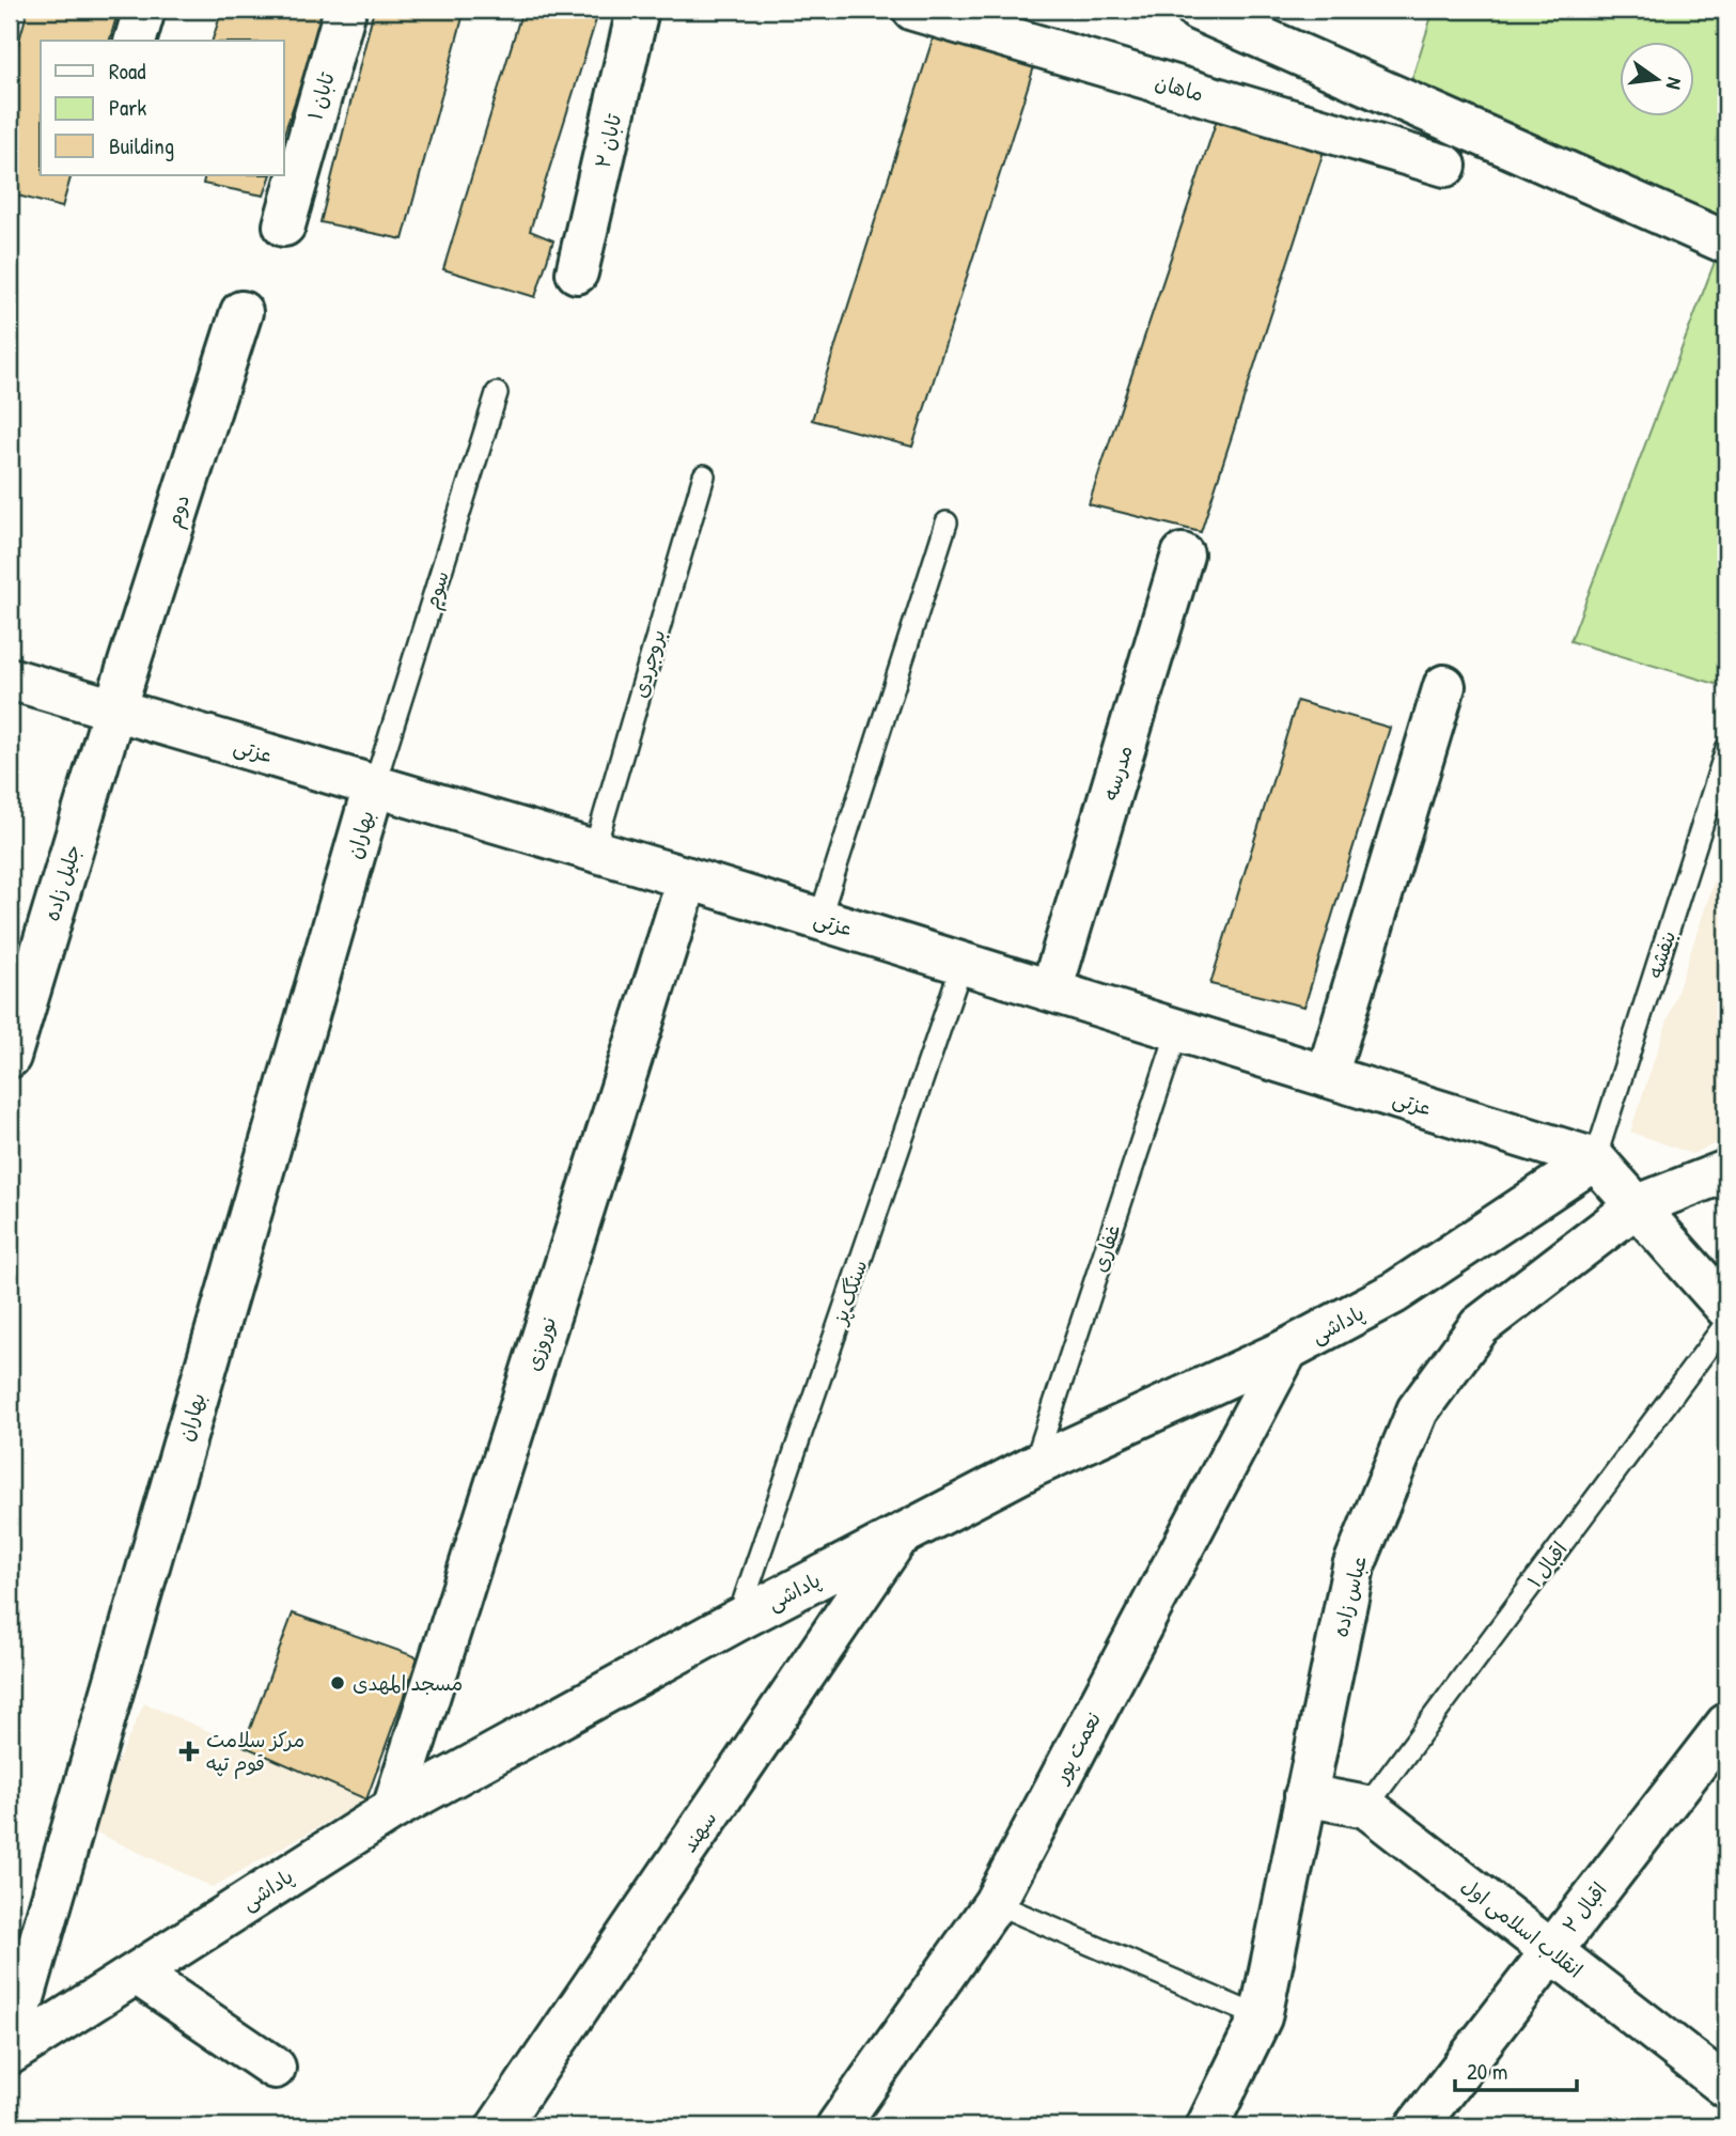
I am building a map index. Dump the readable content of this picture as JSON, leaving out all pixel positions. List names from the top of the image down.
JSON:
{
  "streets": {
    "street": [
      "ماهان",
      "تابان ۱",
      "تابان ۲",
      "دوم",
      "عزتی",
      "مدرسه",
      "بهاران",
      "جلیل زاده",
      "پاداشی",
      "نوروزی",
      "عباس زاده",
      "نعمت پور",
      "سهند",
      "اقبال ۲",
      "انقلاب اسلامی اول"
    ],
    "lane": [
      "سوم",
      "بروجردی",
      "بنفشه",
      "غفاری",
      "سنگک پز",
      "اقبال ۱"
    ]
  },
  "crossings": [
    ["دوم", "عزتی"],
    ["دوم", "جلیل زاده"],
    ["سوم", "عزتی"],
    ["سوم", "بهاران"],
    ["بروجردی", "عزتی"],
    ["عزتی", "مدرسه"],
    ["عزتی", "بهاران"],
    ["عزتی", "جلیل زاده"],
    ["عزتی", "بنفشه"],
    ["عزتی", "غفاری"],
    ["عزتی", "سنگک پز"],
    ["عزتی", "پاداشی"],
    ["عزتی", "نوروزی"],
    ["بنفشه", "پاداشی"],
    ["غفاری", "پاداشی"],
    ["سنگک پز", "پاداشی"],
    ["پاداشی", "نوروزی"],
    ["پاداشی", "نعمت پور"],
    ["پاداشی", "سهند"],
    ["اقبال ۱", "انقلاب اسلامی اول"],
    ["عباس زاده", "انقلاب اسلامی اول"],
    ["اقبال ۲", "انقلاب اسلامی اول"]
  ],
  "places": {
    "other": ["مسجد المهدی"],
    "health": ["مرکز سلامت قوم تپه"]
  },
  "legend": ["Road", "Park", "Building"],
  "scale_bar": "20 m",
  "north": "right"
}
